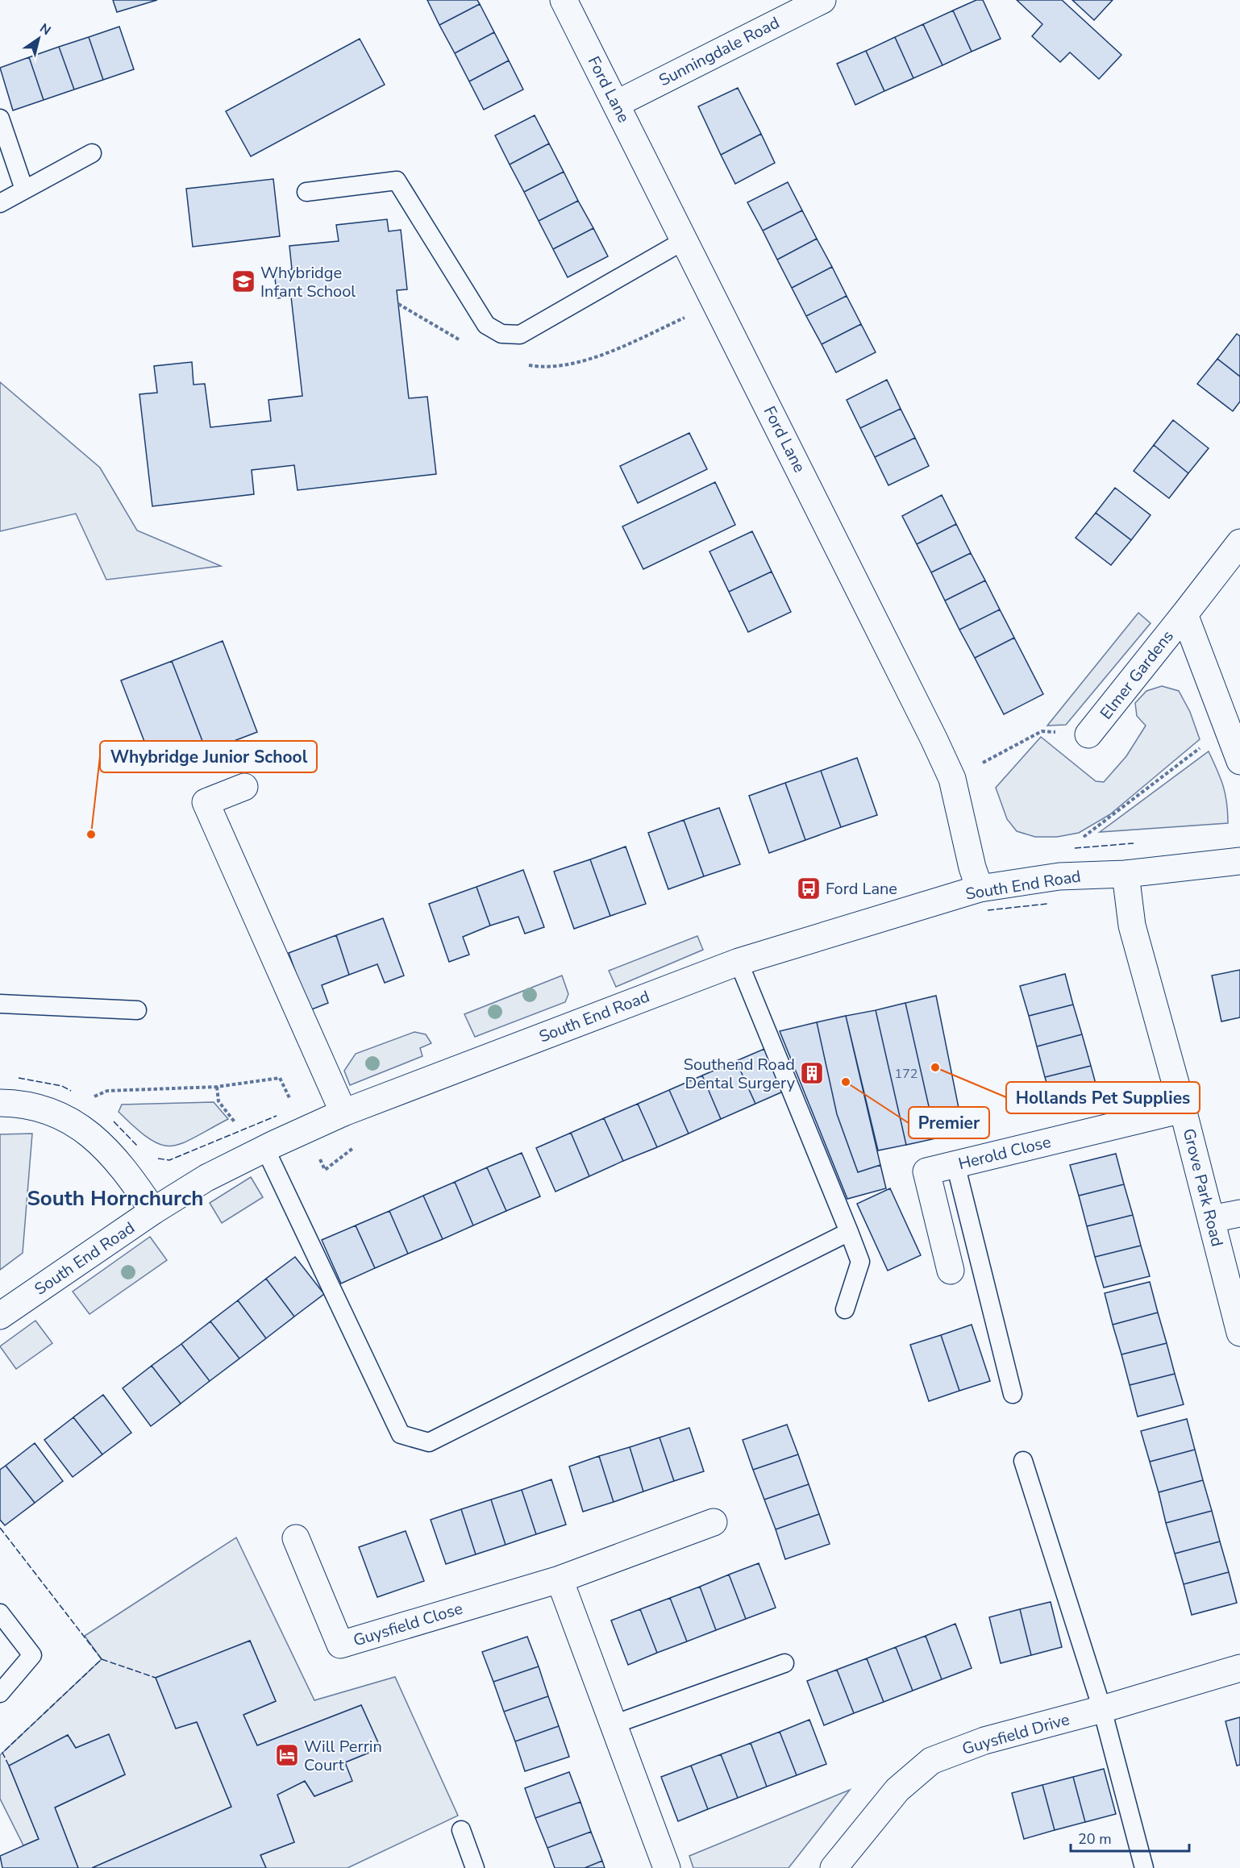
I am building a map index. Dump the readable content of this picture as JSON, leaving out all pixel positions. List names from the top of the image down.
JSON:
{
  "streets": {
    "street": [
      "Sunningdale Road",
      "Ford Lane",
      "Elmer Gardens",
      "South End Road",
      "Herold Close",
      "Grove Park Road",
      "Guysfield Close",
      "Guysfield Drive"
    ]
  },
  "crossings": [
    ["Sunningdale Road", "Ford Lane"],
    ["Ford Lane", "South End Road"],
    ["South End Road", "Grove Park Road"],
    ["Herold Close", "Grove Park Road"]
  ],
  "districts": ["South Hornchurch"],
  "places": {
    "school or university": ["Whybridge Infant School"],
    "other": ["Whybridge Junior School", "Hollands Pet Supplies", "Premier"],
    "bus stop": ["Ford Lane"],
    "building": ["Southend Road Dental Surgery"],
    "hotel": ["Will Perrin Court"]
  },
  "house_numbers": ["172"],
  "scale_bar": "20 m",
  "north": "top right"
}
